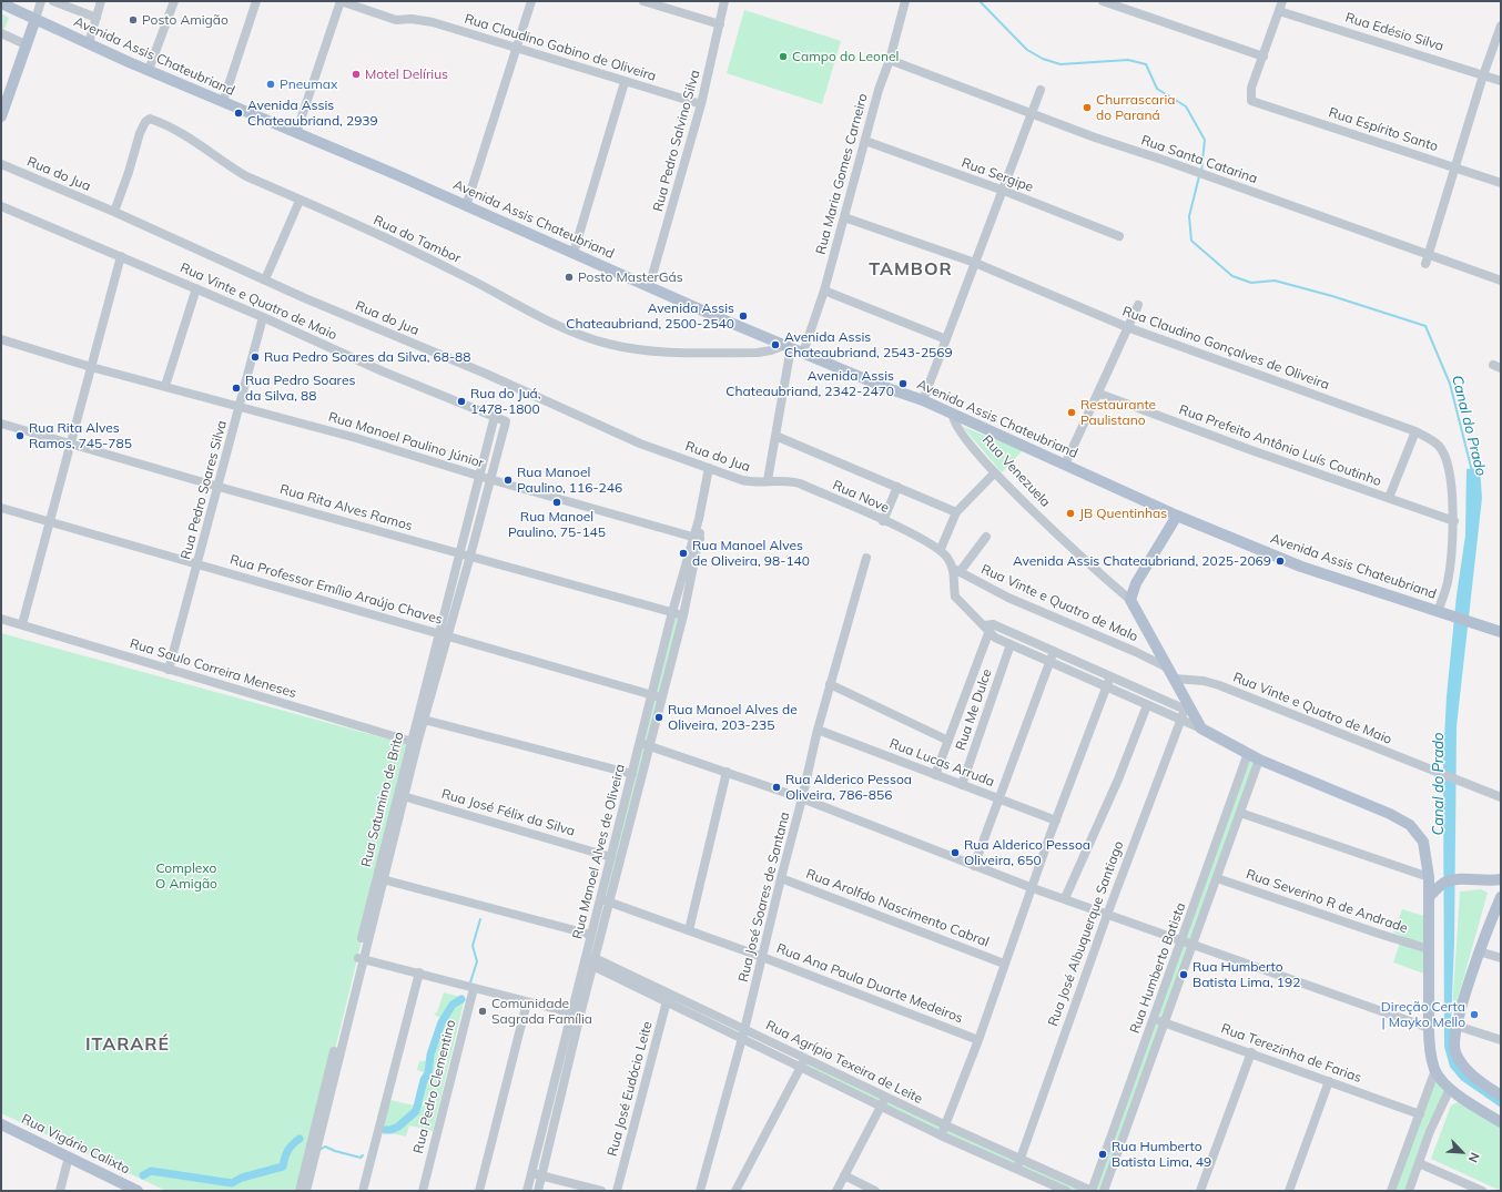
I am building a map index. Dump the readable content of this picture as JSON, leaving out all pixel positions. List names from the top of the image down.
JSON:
{
  "streets": {
    "main road": ["Avenida Assis Chateubriand", "Rua Venezuela", "Rua Vigário Calixto"],
    "street": [
      "Rua Edésio Silva",
      "Rua Claudino Gabino de Oliveira",
      "Rua Espírito Santo",
      "Rua Pedro Salvino Silva",
      "Rua Santa Catarina",
      "Rua do Jua",
      "Rua Maria Gomes Carneiro",
      "Rua Sergipe",
      "Rua do Tambor",
      "Rua Vinte e Quatro de Maio",
      "Rua Claudino Gonçalves de Oliveira",
      "Rua Manoel Paulino Júnior",
      "Rua Prefeito Antônio Luís Coutinho",
      "Rua Pedro Soares Silva",
      "Rua Nove",
      "Rua Rita Alves Ramos",
      "Rua Professor Emílio Araújo Chaves",
      "Rua Vinte e Quatro de Malo",
      "Rua Saulo Correira Meneses",
      "Rua Me Dulce",
      "Rua Lucas Arruda",
      "Rua Satumino de Brito",
      "Rua José Félix da Silva",
      "Rua Manoel Alves de Oliveira",
      "Rua José Soares de Santana",
      "Rua Severino R de Andrade",
      "Rua Arolfdo Nascimento Cabral",
      "Rua José Albuquerque Santiago",
      "Rua Humberto Batista",
      "Rua Ana Paula Duarte Medeiros",
      "Rua Terezinha de Farias",
      "Rua Agrípio Texeira de Leite",
      "Rua Pedro Clementino",
      "Rua José Eudócio Leite"
    ]
  },
  "crossings": [
    ["Rua Claudino Gabino de Oliveira", "Avenida Assis Chateubriand"],
    ["Rua Claudino Gabino de Oliveira", "Rua Pedro Salvino Silva"],
    ["Avenida Assis Chateubriand", "Rua Pedro Salvino Silva"],
    ["Avenida Assis Chateubriand", "Rua Maria Gomes Carneiro"],
    ["Avenida Assis Chateubriand", "Rua do Tambor"],
    ["Avenida Assis Chateubriand", "Rua Claudino Gonçalves de Oliveira"],
    ["Avenida Assis Chateubriand", "Rua Venezuela"],
    ["Rua Santa Catarina", "Rua Maria Gomes Carneiro"],
    ["Rua do Jua", "Rua do Tambor"],
    ["Rua do Jua", "Rua Nove"],
    ["Rua do Jua", "Rua Manoel Alves de Oliveira"],
    ["Rua Maria Gomes Carneiro", "Rua Sergipe"],
    ["Rua Maria Gomes Carneiro", "Rua Claudino Gonçalves de Oliveira"],
    ["Rua Vinte e Quatro de Maio", "Rua Venezuela"],
    ["Rua Vinte e Quatro de Maio", "Rua Pedro Soares Silva"],
    ["Rua Vinte e Quatro de Maio", "Rua Vinte e Quatro de Malo"],
    ["Rua Vinte e Quatro de Maio", "Rua Satumino de Brito"],
    ["Rua Claudino Gonçalves de Oliveira", "Rua Prefeito Antônio Luís Coutinho"],
    ["Rua Manoel Paulino Júnior", "Rua Pedro Soares Silva"],
    ["Rua Manoel Paulino Júnior", "Rua Satumino de Brito"],
    ["Rua Manoel Paulino Júnior", "Rua Manoel Alves de Oliveira"],
    ["Rua Venezuela", "Rua Vinte e Quatro de Malo"],
    ["Rua Venezuela", "Rua José Albuquerque Santiago"],
    ["Rua Pedro Soares Silva", "Rua Rita Alves Ramos"],
    ["Rua Pedro Soares Silva", "Rua Professor Emílio Araújo Chaves"],
    ["Rua Pedro Soares Silva", "Rua Saulo Correira Meneses"],
    ["Rua Rita Alves Ramos", "Rua Satumino de Brito"],
    ["Rua Rita Alves Ramos", "Rua Manoel Alves de Oliveira"],
    ["Rua Professor Emílio Araújo Chaves", "Rua Satumino de Brito"],
    ["Rua Professor Emílio Araújo Chaves", "Rua Manoel Alves de Oliveira"],
    ["Rua Saulo Correira Meneses", "Rua Satumino de Brito"],
    ["Rua Me Dulce", "Rua Lucas Arruda"],
    ["Rua Lucas Arruda", "Rua José Soares de Santana"],
    ["Rua Satumino de Brito", "Rua José Félix da Silva"],
    ["Rua José Félix da Silva", "Rua Manoel Alves de Oliveira"],
    ["Rua Manoel Alves de Oliveira", "Rua Ana Paula Duarte Medeiros"],
    ["Rua Manoel Alves de Oliveira", "Rua Agrípio Texeira de Leite"],
    ["Rua José Soares de Santana", "Rua Arolfdo Nascimento Cabral"],
    ["Rua José Soares de Santana", "Rua Ana Paula Duarte Medeiros"],
    ["Rua José Soares de Santana", "Rua Agrípio Texeira de Leite"],
    ["Rua Severino R de Andrade", "Rua Humberto Batista"],
    ["Rua José Albuquerque Santiago", "Rua Agrípio Texeira de Leite"],
    ["Rua Humberto Batista", "Rua Terezinha de Farias"],
    ["Rua Humberto Batista", "Rua Agrípio Texeira de Leite"],
    ["Rua Agrípio Texeira de Leite", "Rua José Eudócio Leite"]
  ],
  "districts": ["TAMBOR", "ITARARÉ"],
  "water": ["Canal do Prado"],
  "parks": ["Complexo O Amigão"],
  "places": [
    "Posto Amigão",
    "Campo do Leonel",
    "Motel Delírius",
    "Pneumax",
    "Churrascaria do Paraná",
    "Avenida Assis Chateaubriand, 2939",
    "Posto MasterGás",
    "Avenida Assis Chateaubriand, 2500-2540",
    "Avenida Assis Chateaubriand, 2543-2569",
    "Rua Pedro Soares da Silva, 68-88",
    "Avenida Assis Chateaubriand, 2342-2470",
    "Rua Pedro Soares da Silva, 88",
    "Rua do Juá, 1478-1800",
    "Restaurante Paulistano",
    "Rua Rita Alves Ramos, 745-785",
    "Rua Manoel Paulino, 116-246",
    "Rua Manoel Paulino, 75-145",
    "JB Quentinhas",
    "Rua Manoel Alves de Oliveira, 98-140",
    "Avenida Assis Chateaubriand, 2025-2069",
    "Rua Manoel Alves de Oliveira, 203-235",
    "Rua Alderico Pessoa Oliveira, 786-856",
    "Rua Alderico Pessoa Oliveira, 650",
    "Rua Humberto Batista Lima, 192",
    "Comunidade Sagrada Família",
    "Direção Certa | Mayko Mello",
    "Rua Humberto Batista Lima, 49"
  ],
  "north": "bottom right"
}
